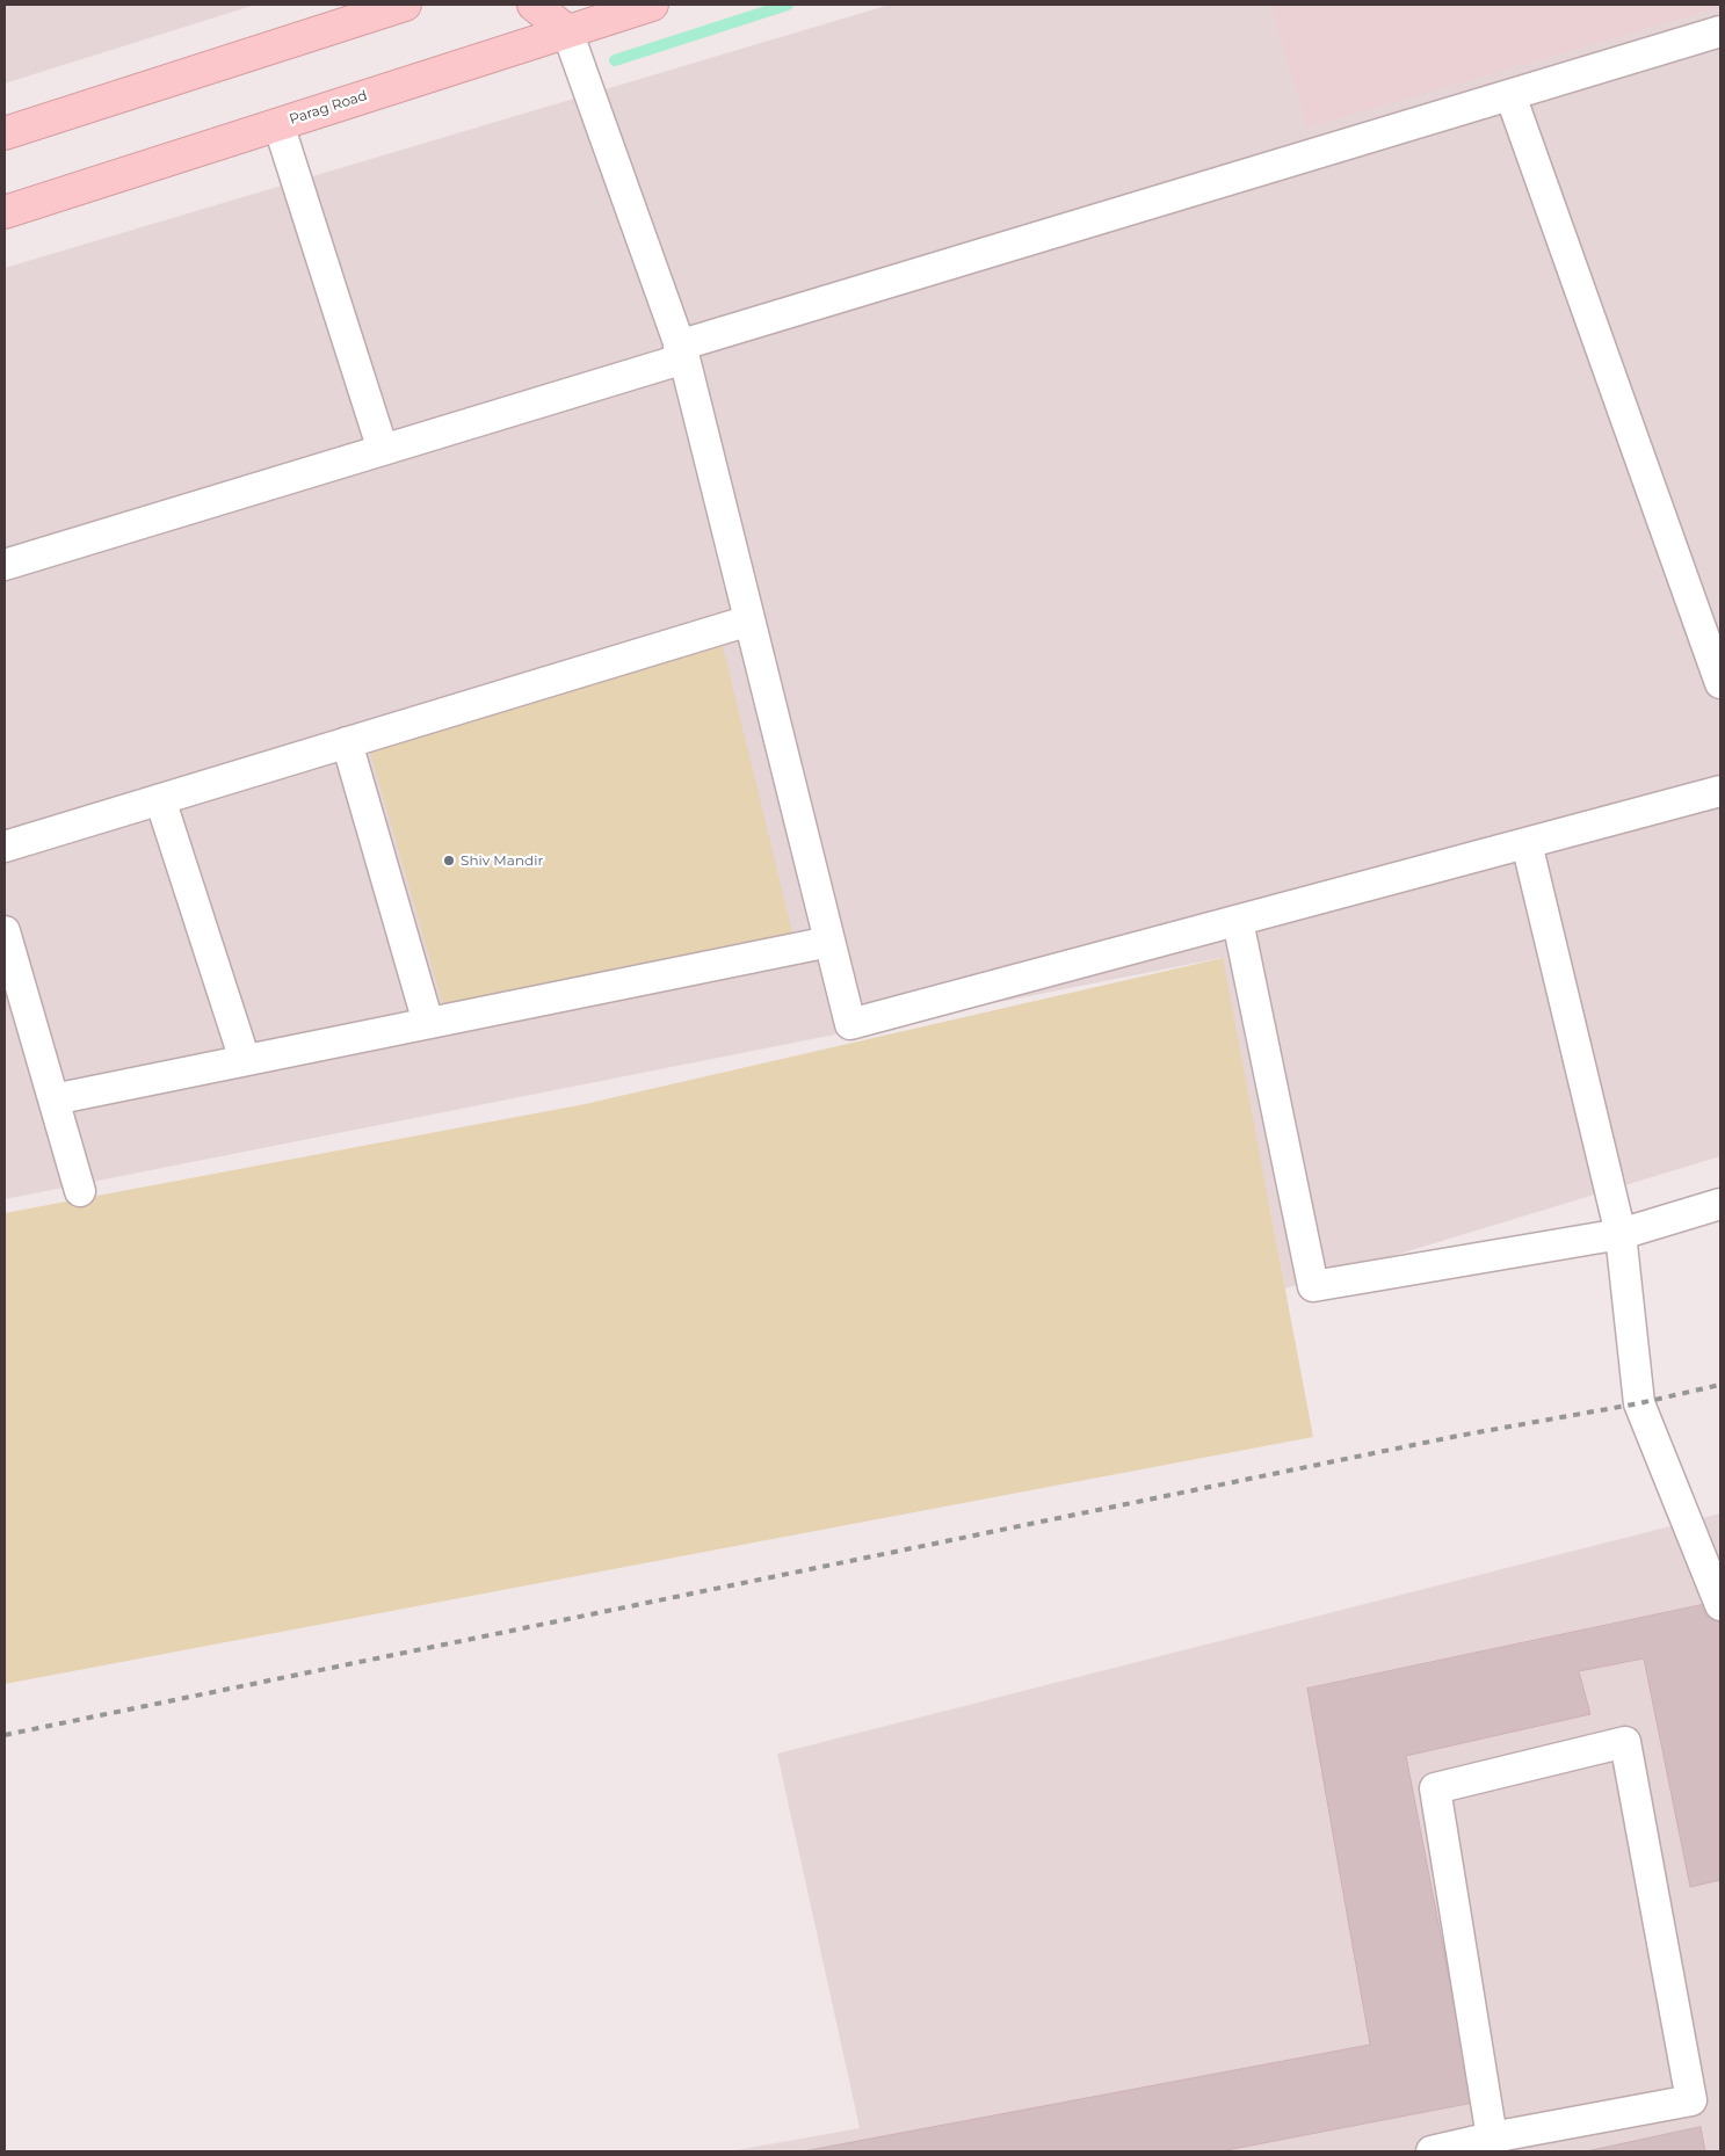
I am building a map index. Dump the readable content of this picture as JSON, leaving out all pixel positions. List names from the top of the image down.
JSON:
{
  "streets": {
    "street": ["Parag Road"]
  },
  "places": ["Shiv Mandir"]
}
